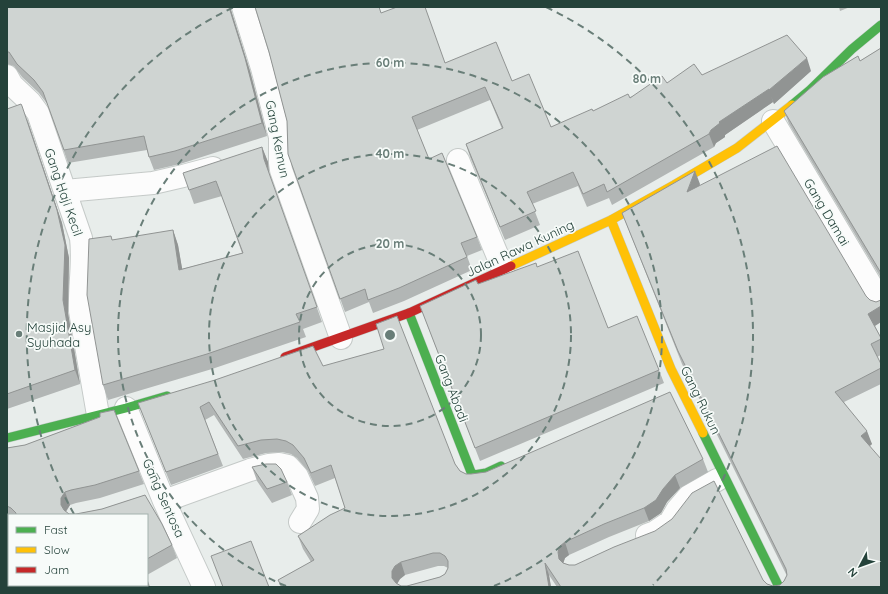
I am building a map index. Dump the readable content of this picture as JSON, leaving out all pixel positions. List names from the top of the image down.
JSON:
{
  "streets": {
    "street": [
      "Gang Kemun",
      "Gang Haji Kecil",
      "Gang Damai",
      "Jalan Rawa Kuning",
      "Gang Abadi",
      "Gang Rukun",
      "Gang Sentosa"
    ]
  },
  "crossings": [
    ["Gang Kemun", "Jalan Rawa Kuning"],
    ["Gang Damai", "Jalan Rawa Kuning"],
    ["Jalan Rawa Kuning", "Gang Abadi"],
    ["Jalan Rawa Kuning", "Gang Rukun"]
  ],
  "places": ["Masjid Asy Syuhada"],
  "legend": ["Fast", "Slow", "Jam"],
  "north": "bottom left",
  "rings": [
    "60 m",
    "80 m",
    "40 m",
    "20 m"
  ]
}
